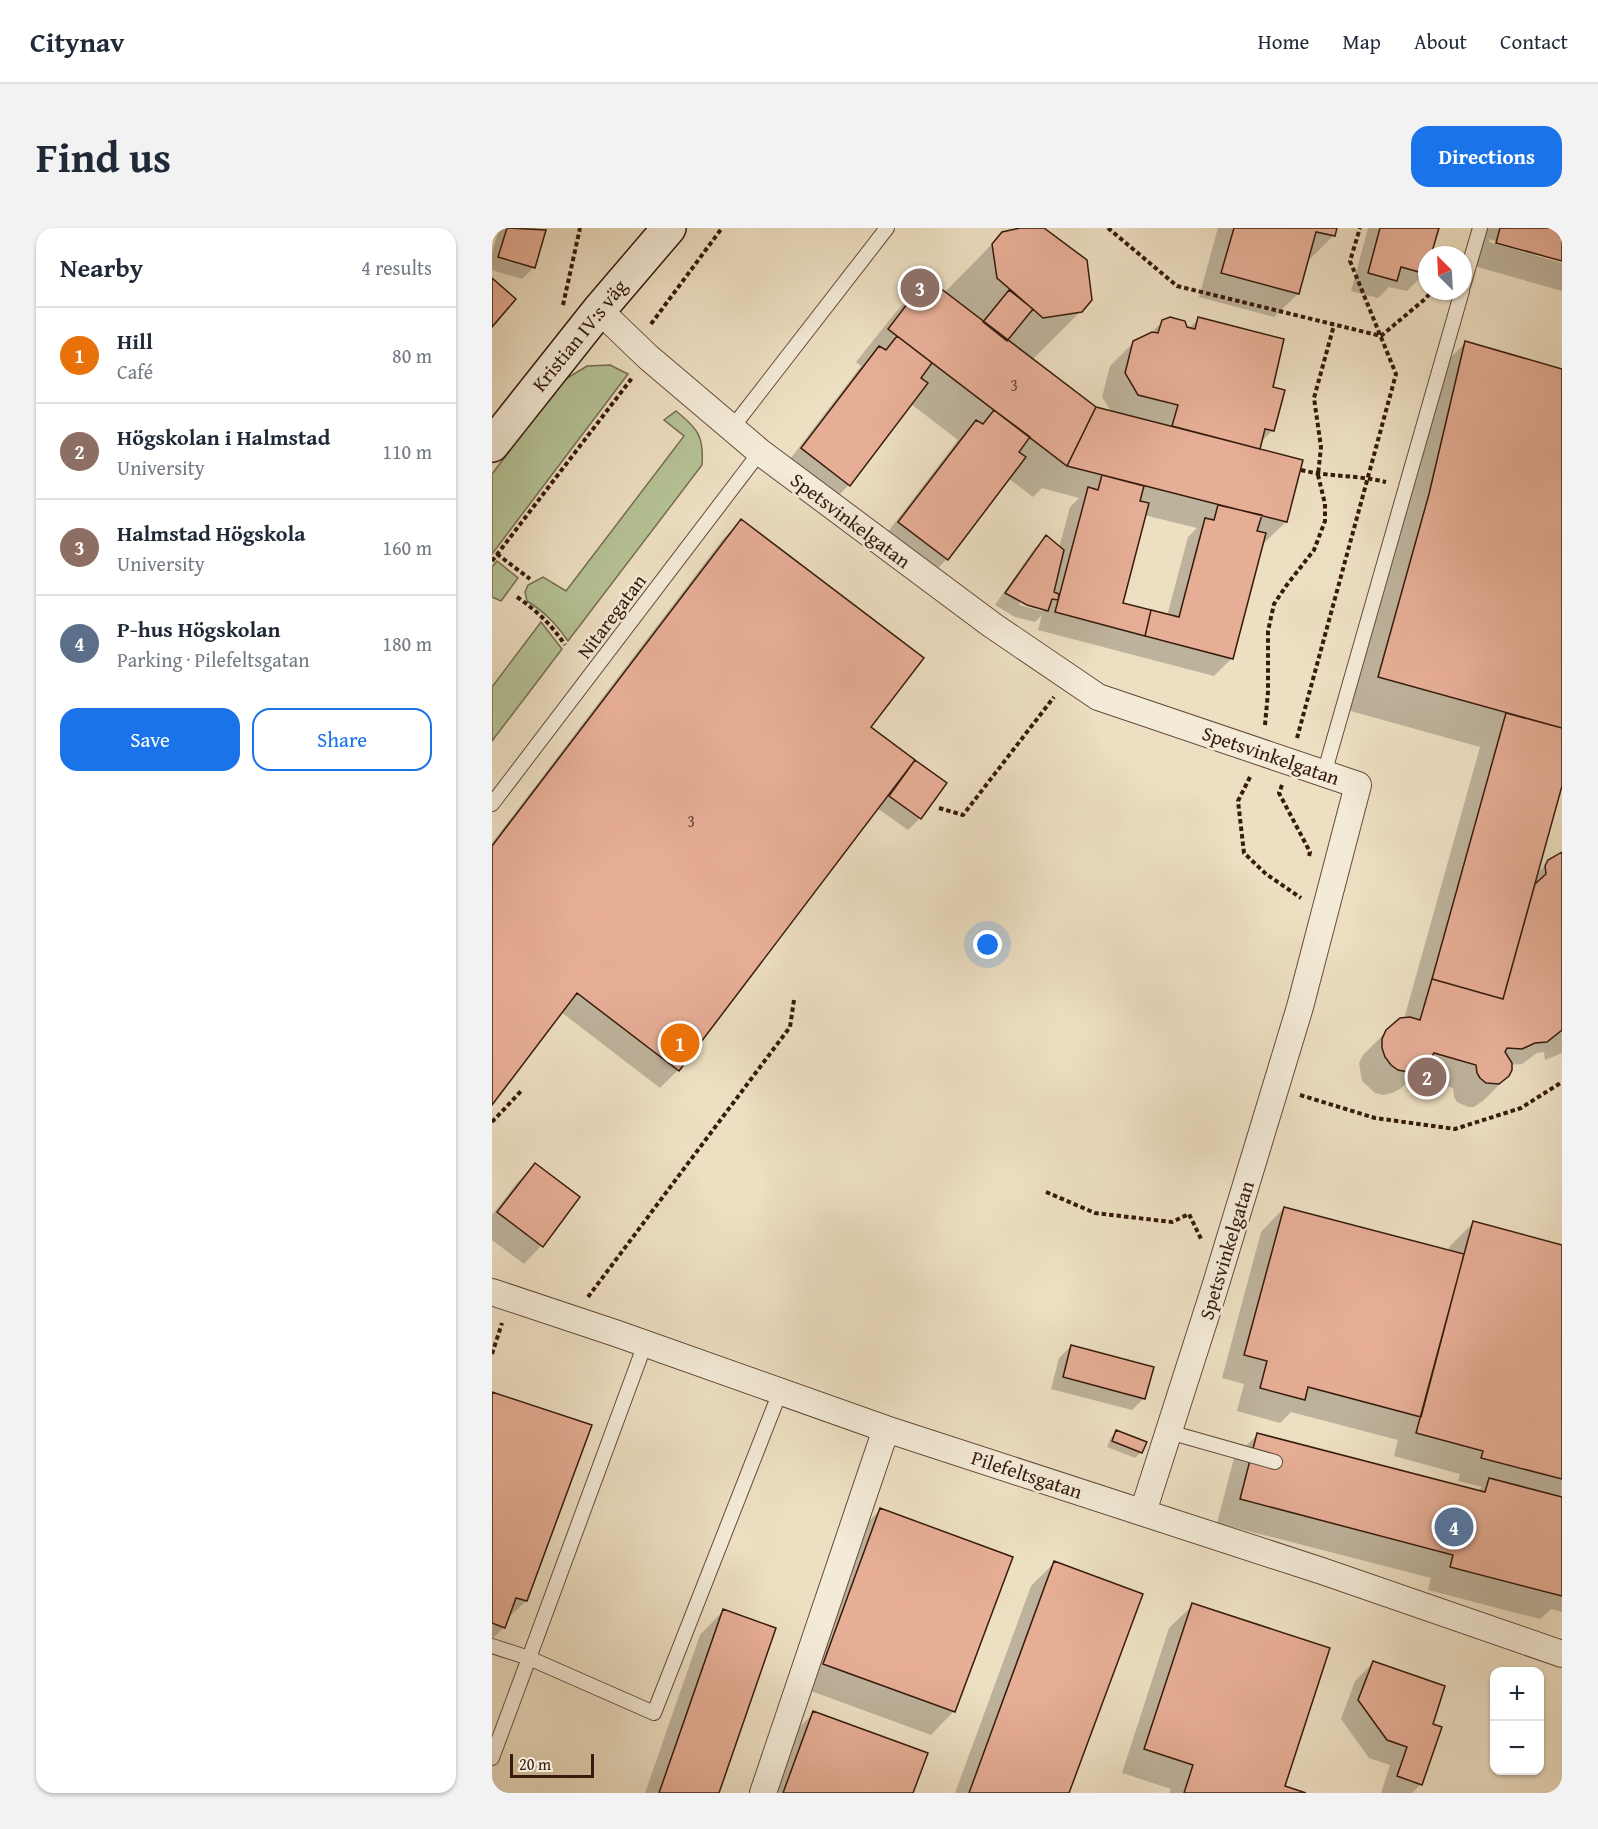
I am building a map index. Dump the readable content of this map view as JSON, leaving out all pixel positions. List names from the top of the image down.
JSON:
{
  "streets": {
    "street": ["Kristian IV:s väg", "Spetsvinkelgatan", "Pilefeltsgatan"],
    "lane": ["Nitaregatan"]
  },
  "crossings": [
    ["Kristian IV:s väg", "Spetsvinkelgatan"],
    ["Spetsvinkelgatan", "Nitaregatan"],
    ["Spetsvinkelgatan", "Pilefeltsgatan"]
  ],
  "house_numbers": ["3", "3"],
  "scale_bar": "20 m",
  "north": "top left",
  "page": {
    "header": "Citynav",
    "nav": [
      "Home",
      "Map",
      "About",
      "Contact"
    ],
    "title": "Find us",
    "buttons": [
      "Directions",
      ["Save", "Share"]
    ],
    "heading": ["Nearby", "4 results"],
    "pins": [
      "3",
      "1",
      "2",
      "4"
    ],
    "list": [
      {
        "mark": "1",
        "name": "Hill",
        "note": "Café",
        "value": "80 m"
      },
      {
        "mark": "2",
        "name": "Högskolan i Halmstad",
        "note": "University",
        "value": "110 m"
      },
      {
        "mark": "3",
        "name": "Halmstad Högskola",
        "note": "University",
        "value": "160 m"
      },
      {
        "mark": "4",
        "name": "P-hus Högskolan",
        "note": "Parking · Pilefeltsgatan",
        "value": "180 m"
      }
    ],
    "map_buttons": ["+", "−"],
    "scale": "20 m"
  }
}
